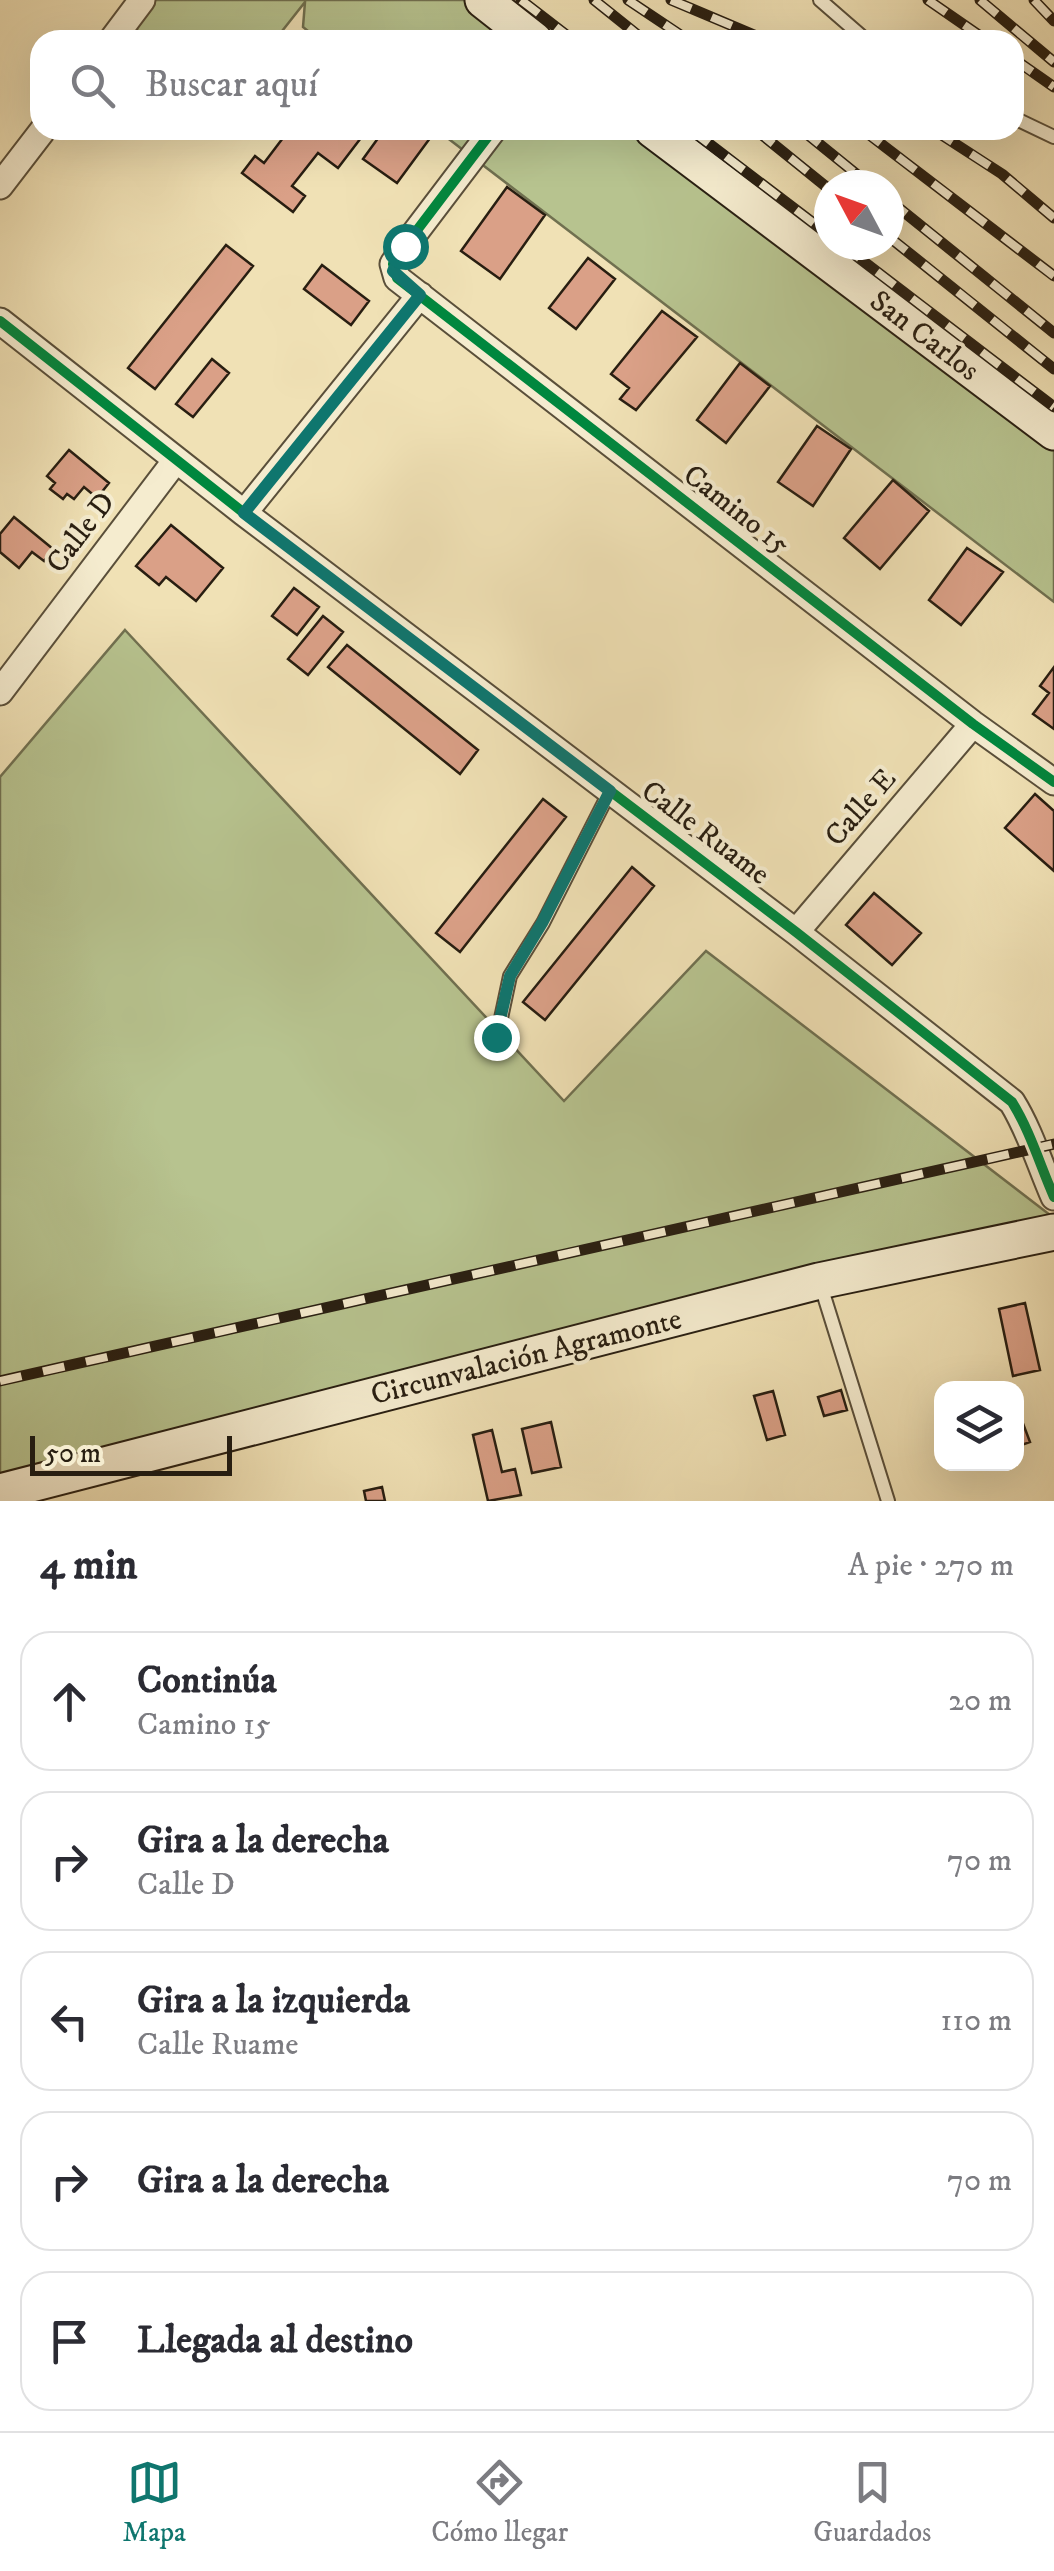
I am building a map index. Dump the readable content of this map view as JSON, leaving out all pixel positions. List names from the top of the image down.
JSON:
{
  "streets": {
    "main road": ["San Carlos", "Circunvalación Agramonte"],
    "street": [
      "Camino 15",
      "Calle D",
      "Calle E",
      "Calle Ruame"
    ]
  },
  "crossings": [
    ["Camino 15", "Calle E"],
    ["Calle D", "Calle Ruame"],
    ["Calle E", "Calle Ruame"]
  ],
  "scale_bar": "50 m",
  "north": "top left",
  "page": {
    "search": "Buscar aquí",
    "scale": "50 m",
    "heading": ["4 min", "A pie · 270 m"],
    "list": [
      ["Continúa", "Camino 15", "20 m"],
      ["Gira a la derecha", "Calle D", "70 m"],
      ["Gira a la izquierda", "Calle Ruame", "110 m"],
      ["Gira a la derecha", "70 m"],
      "Llegada al destino"
    ],
    "nav": ["Mapa", "Cómo llegar", "Guardados"]
  }
}
